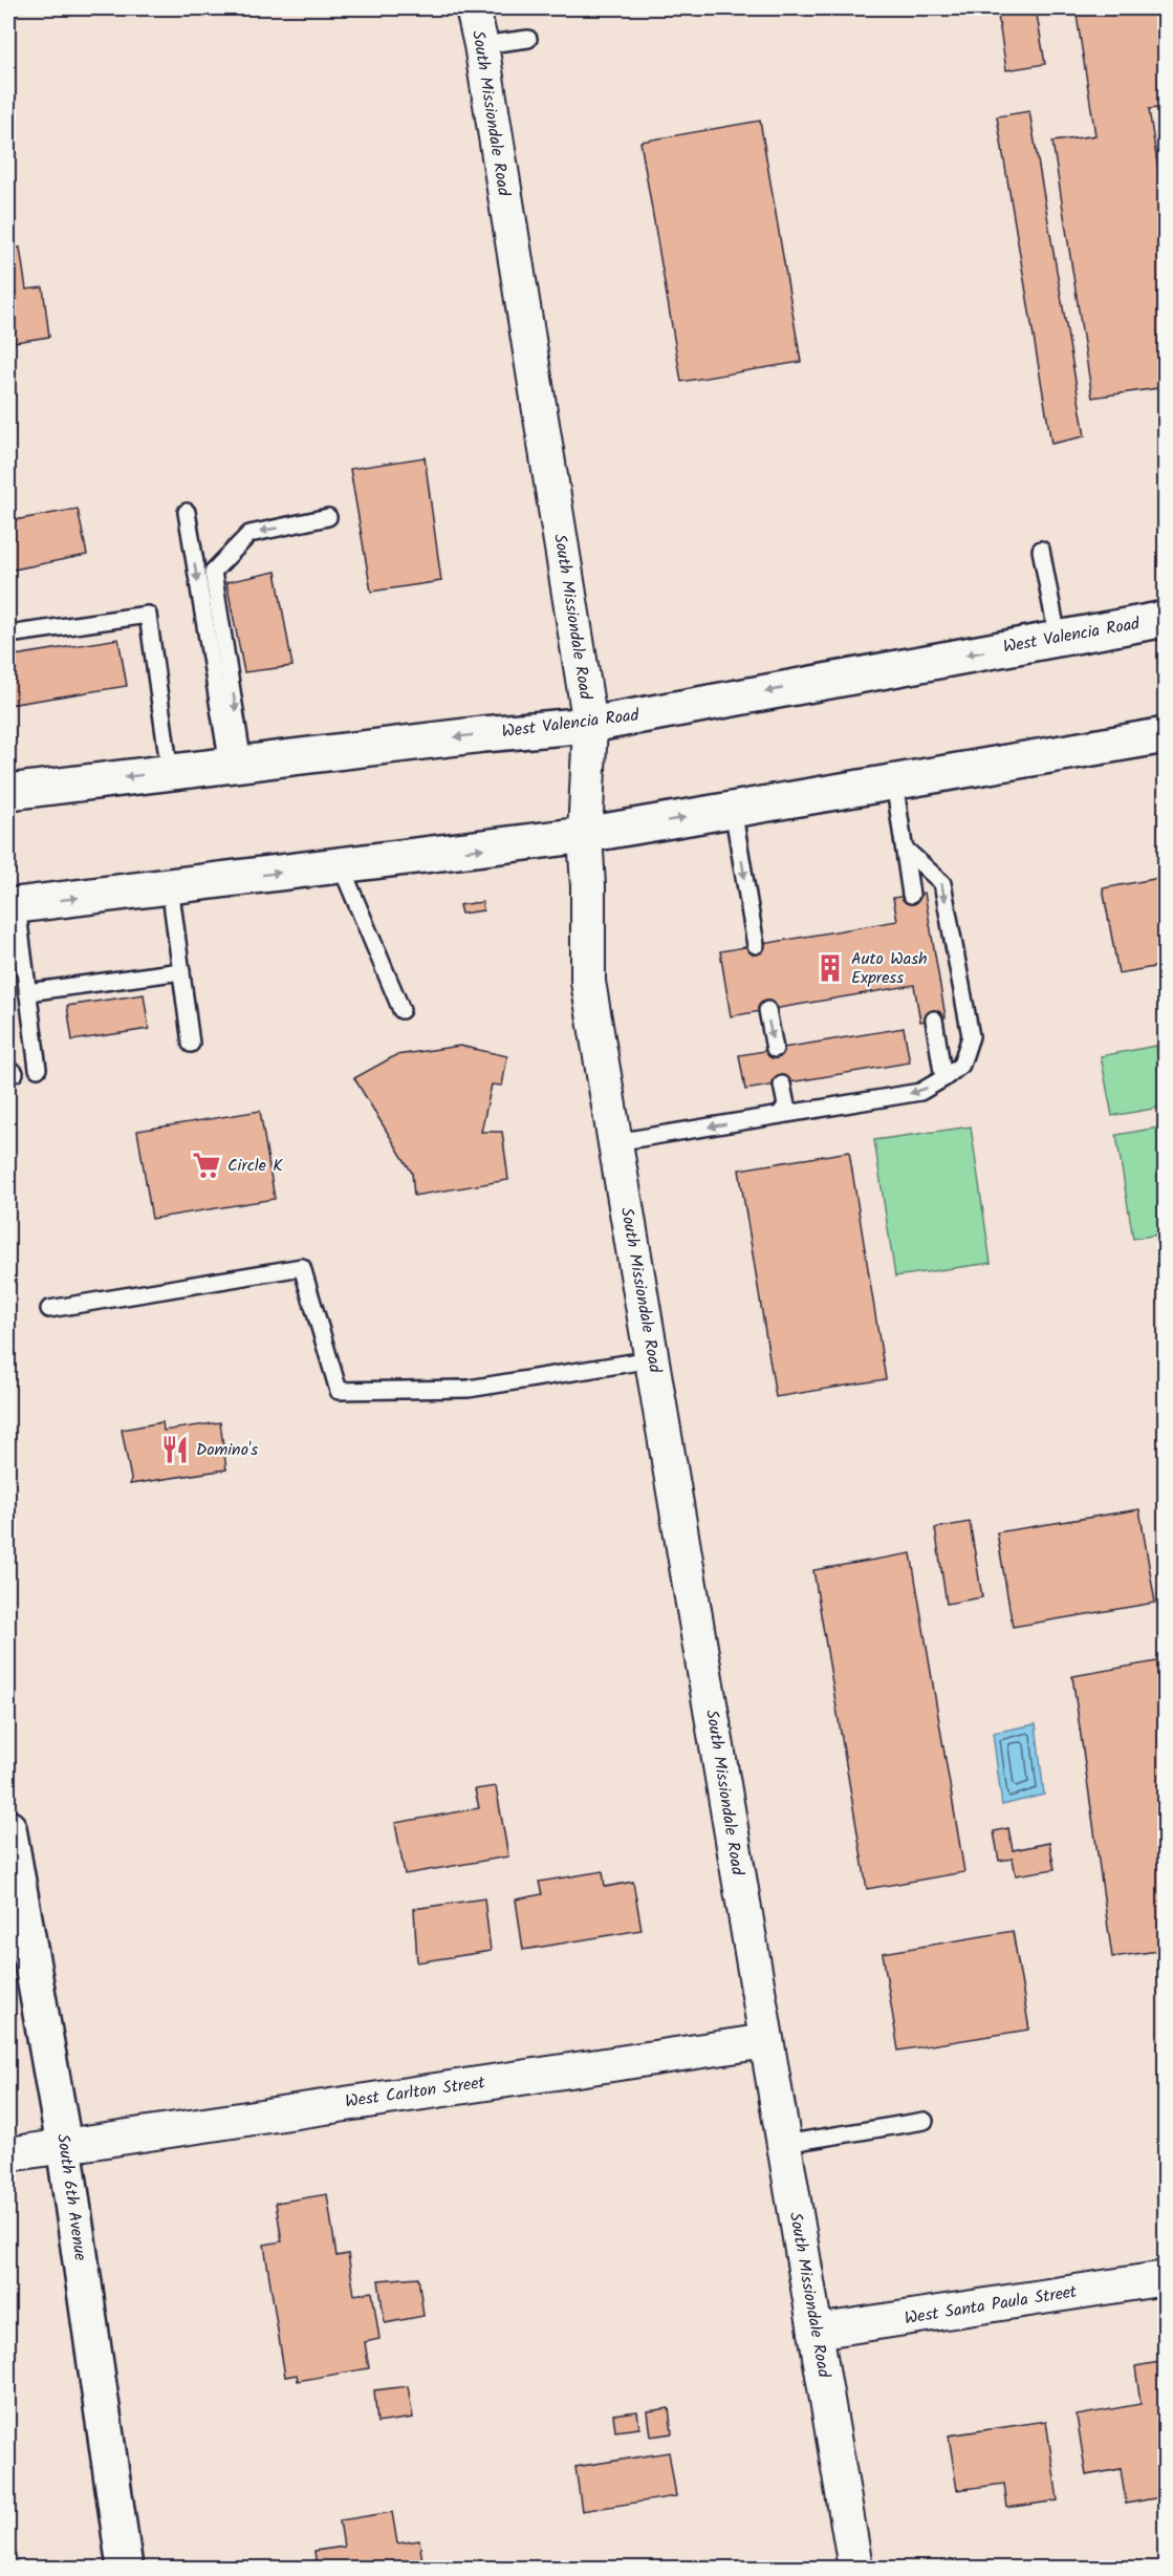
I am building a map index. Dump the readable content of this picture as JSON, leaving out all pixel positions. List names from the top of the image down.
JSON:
{
  "streets": {
    "main road": ["West Valencia Road", "South 6th Avenue"],
    "street": ["South Missiondale Road", "West Carlton Street", "West Santa Paula Street"]
  },
  "crossings": [
    ["South Missiondale Road", "West Valencia Road"],
    ["South Missiondale Road", "West Carlton Street"],
    ["South Missiondale Road", "West Santa Paula Street"],
    ["West Carlton Street", "South 6th Avenue"]
  ],
  "places": {
    "building": ["Auto Wash Express"],
    "supermarket": ["Circle K"],
    "restaurant": ["Domino's"]
  }
}
